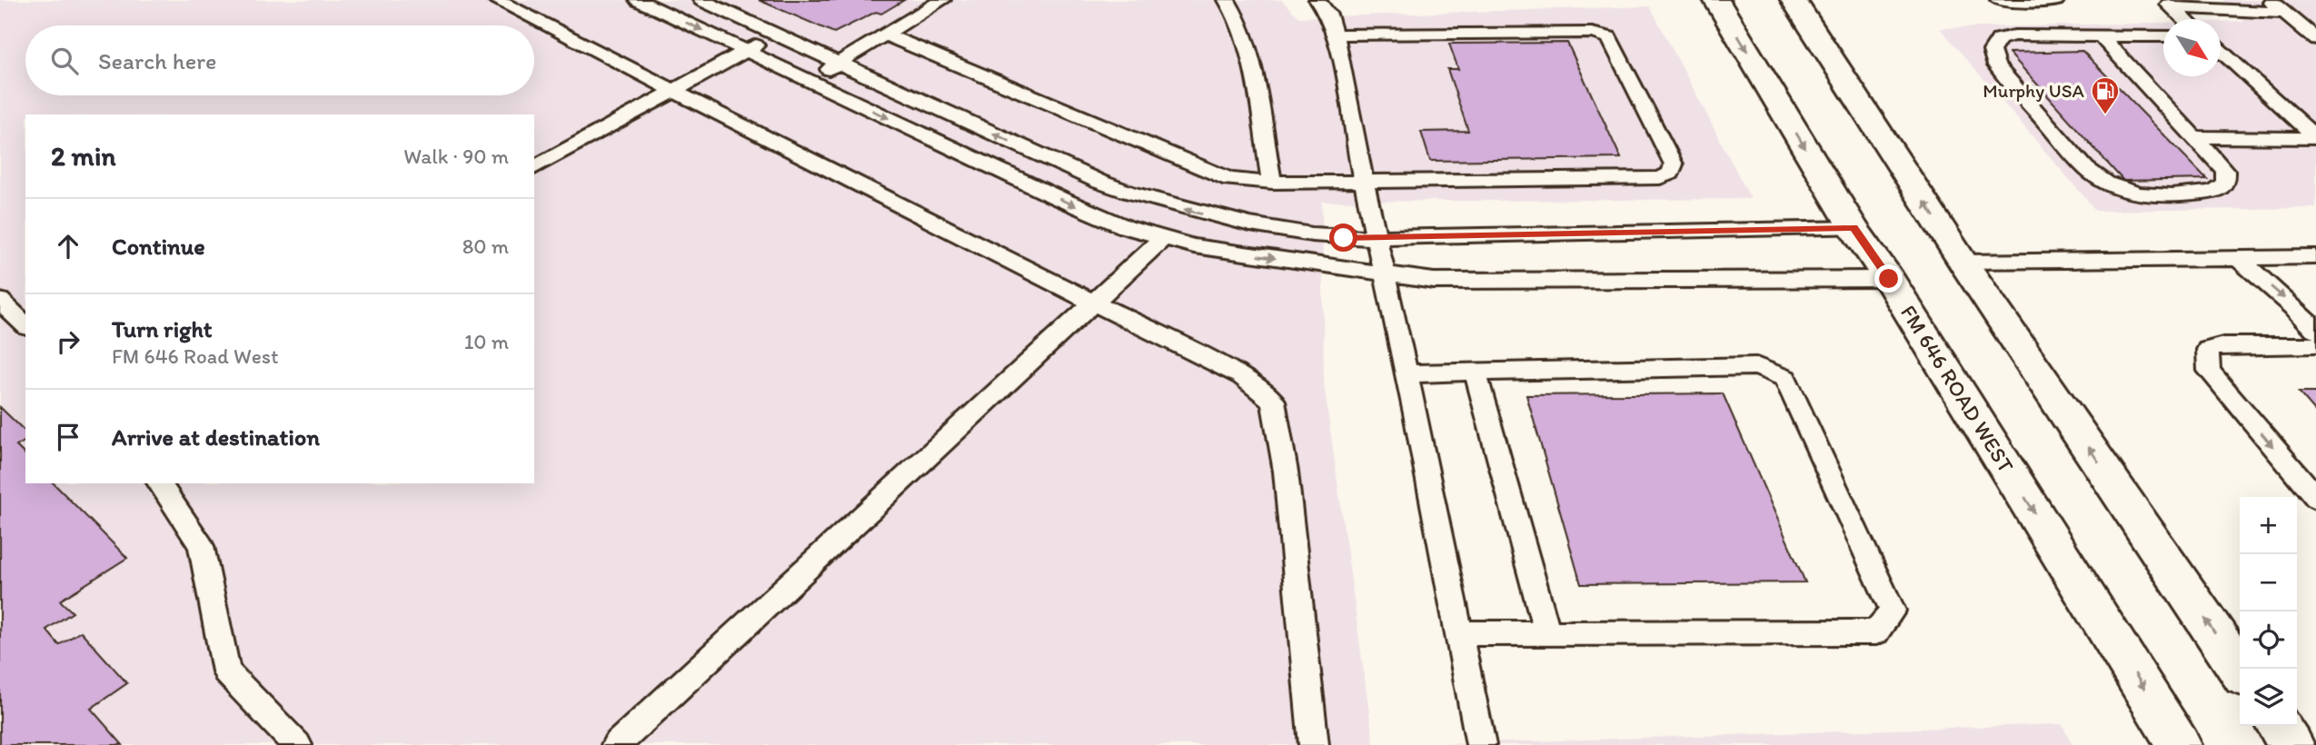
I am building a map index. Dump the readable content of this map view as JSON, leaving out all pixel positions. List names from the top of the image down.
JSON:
{
  "streets": {
    "main road": ["FM 646 ROAD WEST"]
  },
  "places": {
    "fuel station": ["Murphy USA"]
  },
  "north": "bottom right",
  "page": {
    "search": "Search here",
    "heading": ["2 min", "Walk · 90 m"],
    "list": [
      ["Continue", "80 m"],
      ["Turn right", "FM 646 Road West", "10 m"],
      "Arrive at destination"
    ],
    "map_buttons": ["+", "−"]
  }
}
